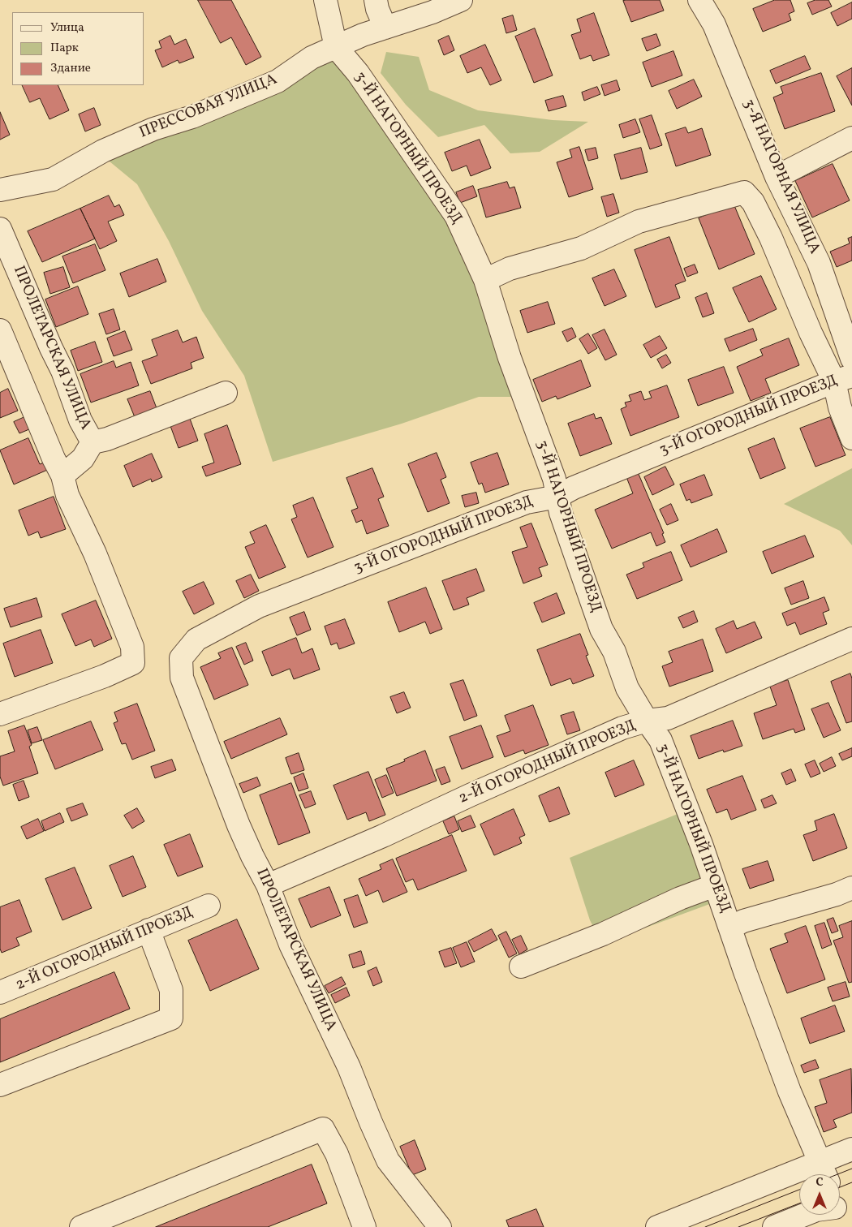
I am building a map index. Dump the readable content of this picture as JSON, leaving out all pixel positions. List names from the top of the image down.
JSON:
{
  "streets": {
    "street": [
      "ПРЕССОВАЯ УЛИЦА",
      "3-Й НАГОРНЫЙ ПРОЕЗД",
      "3-Я НАГОРНАЯ УЛИЦА",
      "ПРОЛЕТАРСКАЯ УЛИЦА",
      "3-Й ОГОРОДНЫЙ ПРОЕЗД",
      "2-Й ОГОРОДНЫЙ ПРОЕЗД"
    ]
  },
  "crossings": [
    ["ПРЕССОВАЯ УЛИЦА", "3-Й НАГОРНЫЙ ПРОЕЗД"],
    ["3-Й НАГОРНЫЙ ПРОЕЗД", "3-Й ОГОРОДНЫЙ ПРОЕЗД"],
    ["3-Й НАГОРНЫЙ ПРОЕЗД", "2-Й ОГОРОДНЫЙ ПРОЕЗД"],
    ["ПРОЛЕТАРСКАЯ УЛИЦА", "3-Й ОГОРОДНЫЙ ПРОЕЗД"],
    ["ПРОЛЕТАРСКАЯ УЛИЦА", "2-Й ОГОРОДНЫЙ ПРОЕЗД"]
  ],
  "legend": ["Улица", "Парк", "Здание"],
  "north": "top"
}
